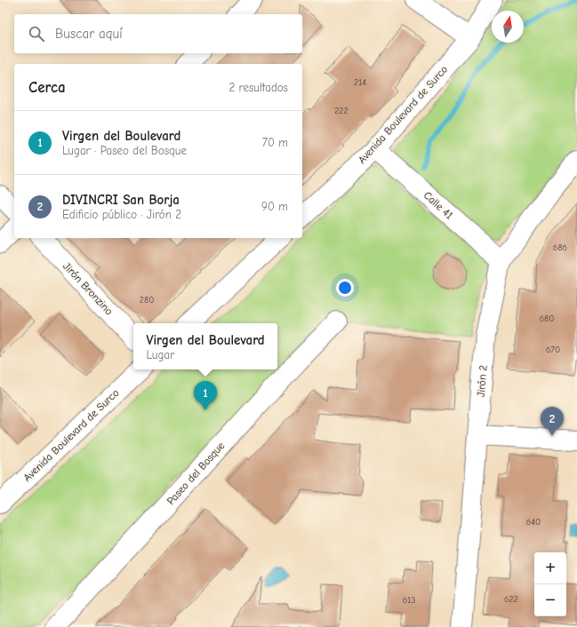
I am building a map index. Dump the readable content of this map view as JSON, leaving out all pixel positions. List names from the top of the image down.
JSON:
{
  "streets": {
    "street": [
      "Avenida Boulevard de Surco",
      "Calle 41",
      "Jirón Bronzino",
      "Jirón 2",
      "Paseo del Bosque"
    ]
  },
  "crossings": [
    ["Avenida Boulevard de Surco", "Calle 41"],
    ["Calle 41", "Jirón 2"]
  ],
  "house_numbers": [
    "214",
    "222",
    "686",
    "280",
    "680",
    "670",
    "640",
    "622",
    "613"
  ],
  "north": "top",
  "page": {
    "search": "Buscar aquí",
    "heading": ["Cerca", "2 resultados"],
    "list": [
      {
        "mark": "1",
        "name": "Virgen del Boulevard",
        "note": "Lugar · Paseo del Bosque",
        "value": "70 m"
      },
      {
        "mark": "2",
        "name": "DIVINCRI San Borja",
        "note": "Edificio público · Jirón 2",
        "value": "90 m"
      }
    ],
    "popup": ["Virgen del Boulevard", "Lugar"],
    "pins": ["1", "2"],
    "map_buttons": ["+", "−"]
  }
}
